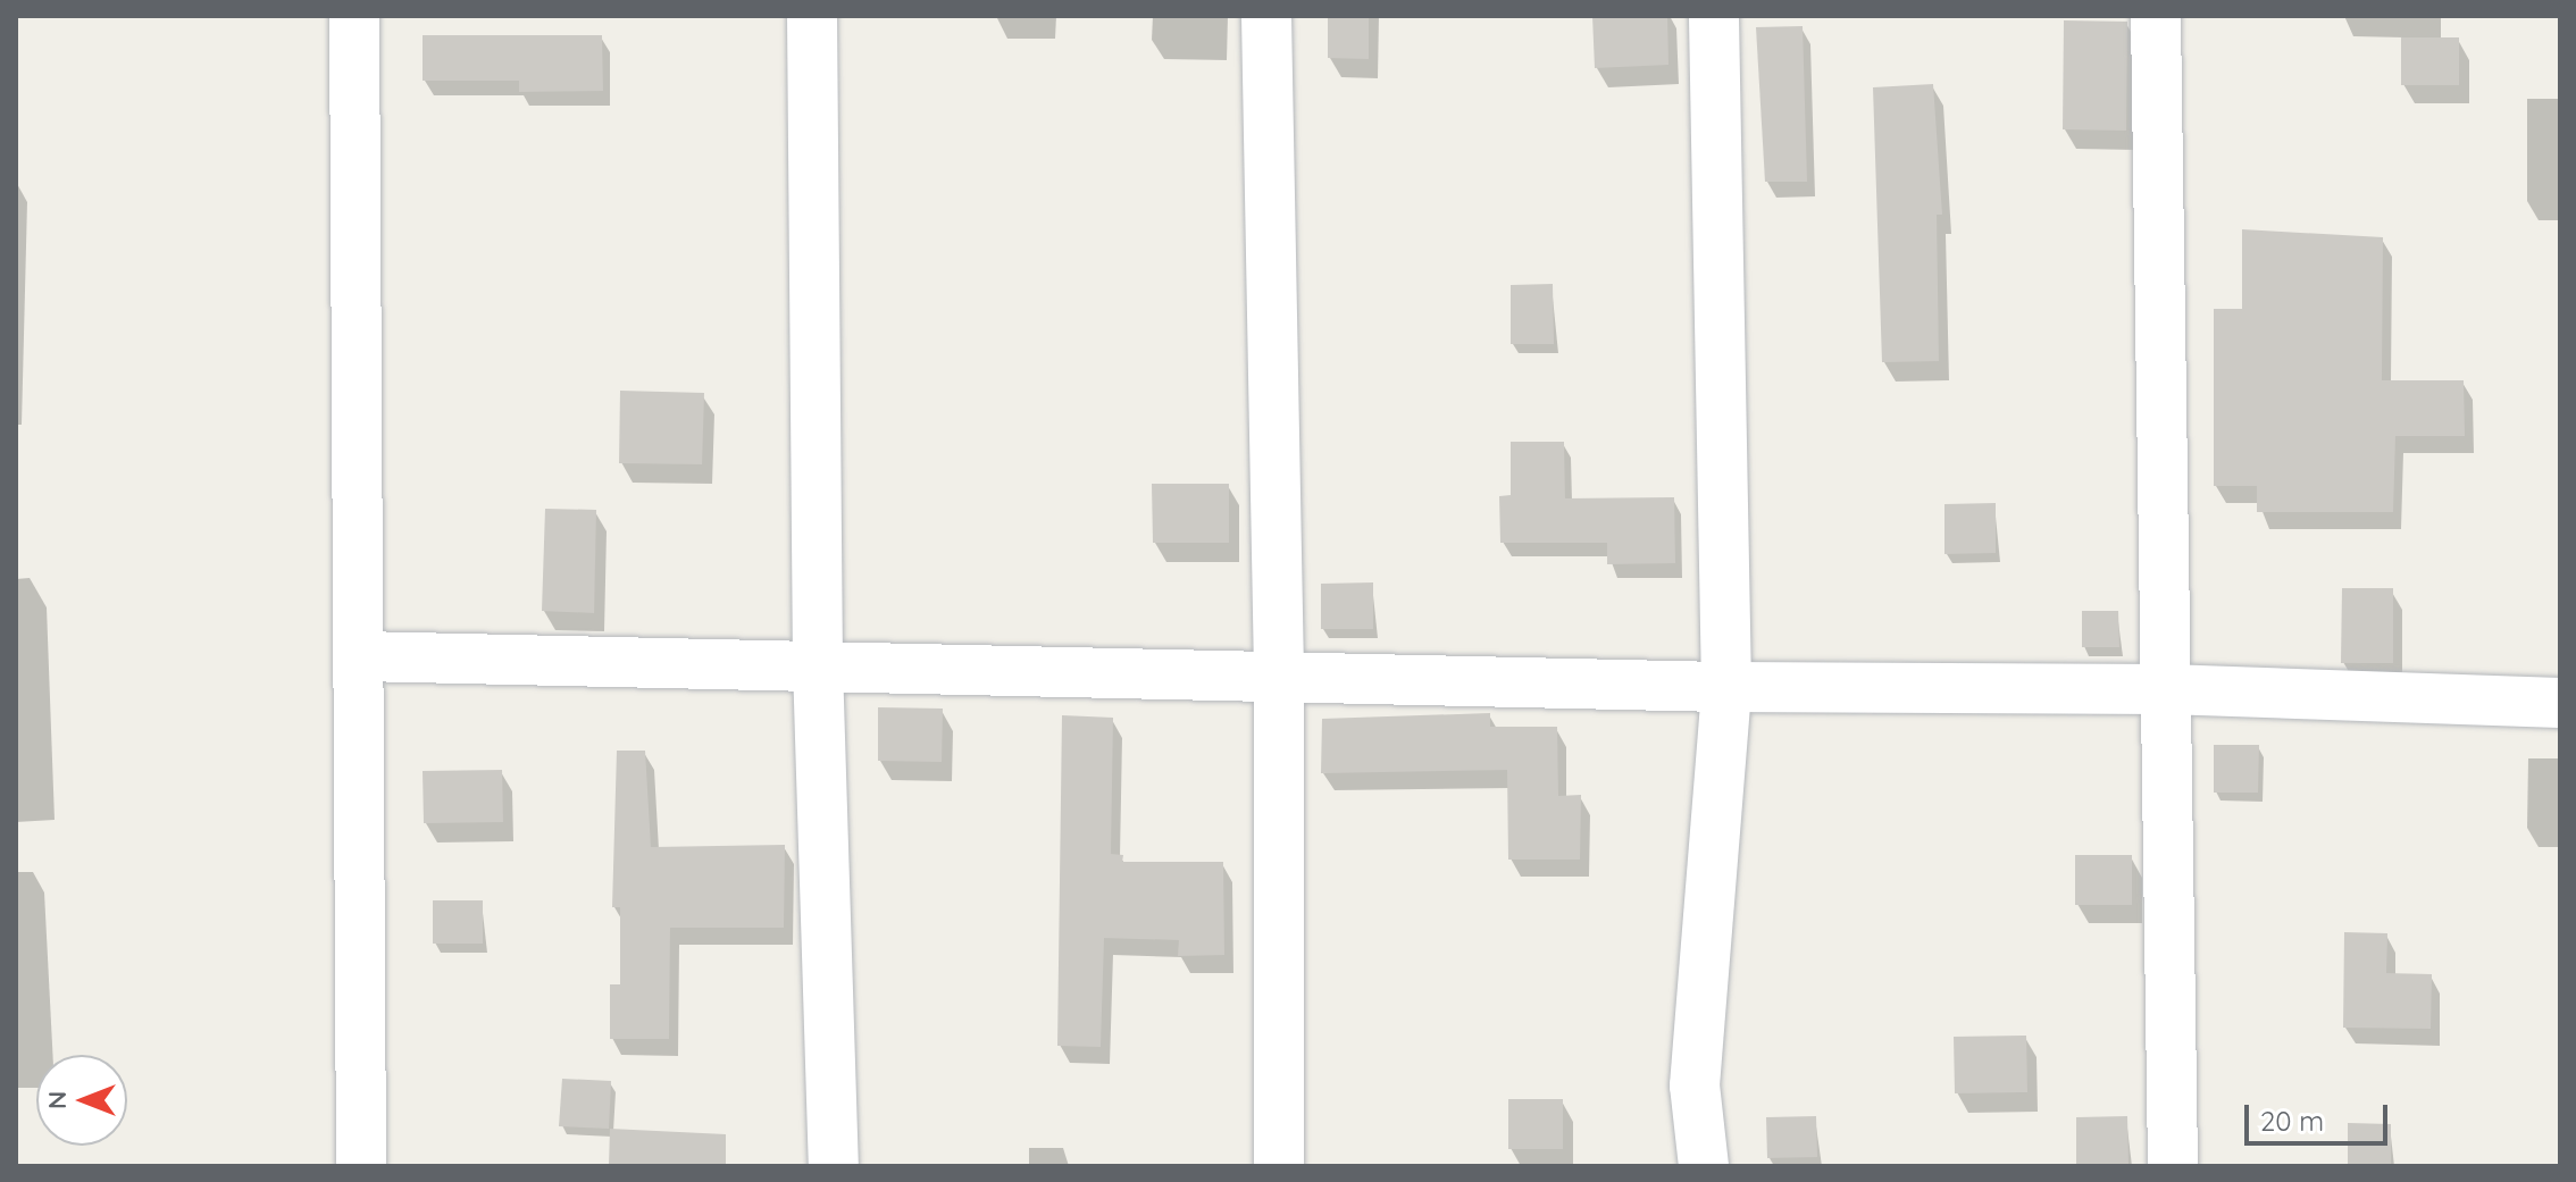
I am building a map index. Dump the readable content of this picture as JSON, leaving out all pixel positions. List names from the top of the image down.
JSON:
{
  "scale_bar": "20 m",
  "north": "left"
}
